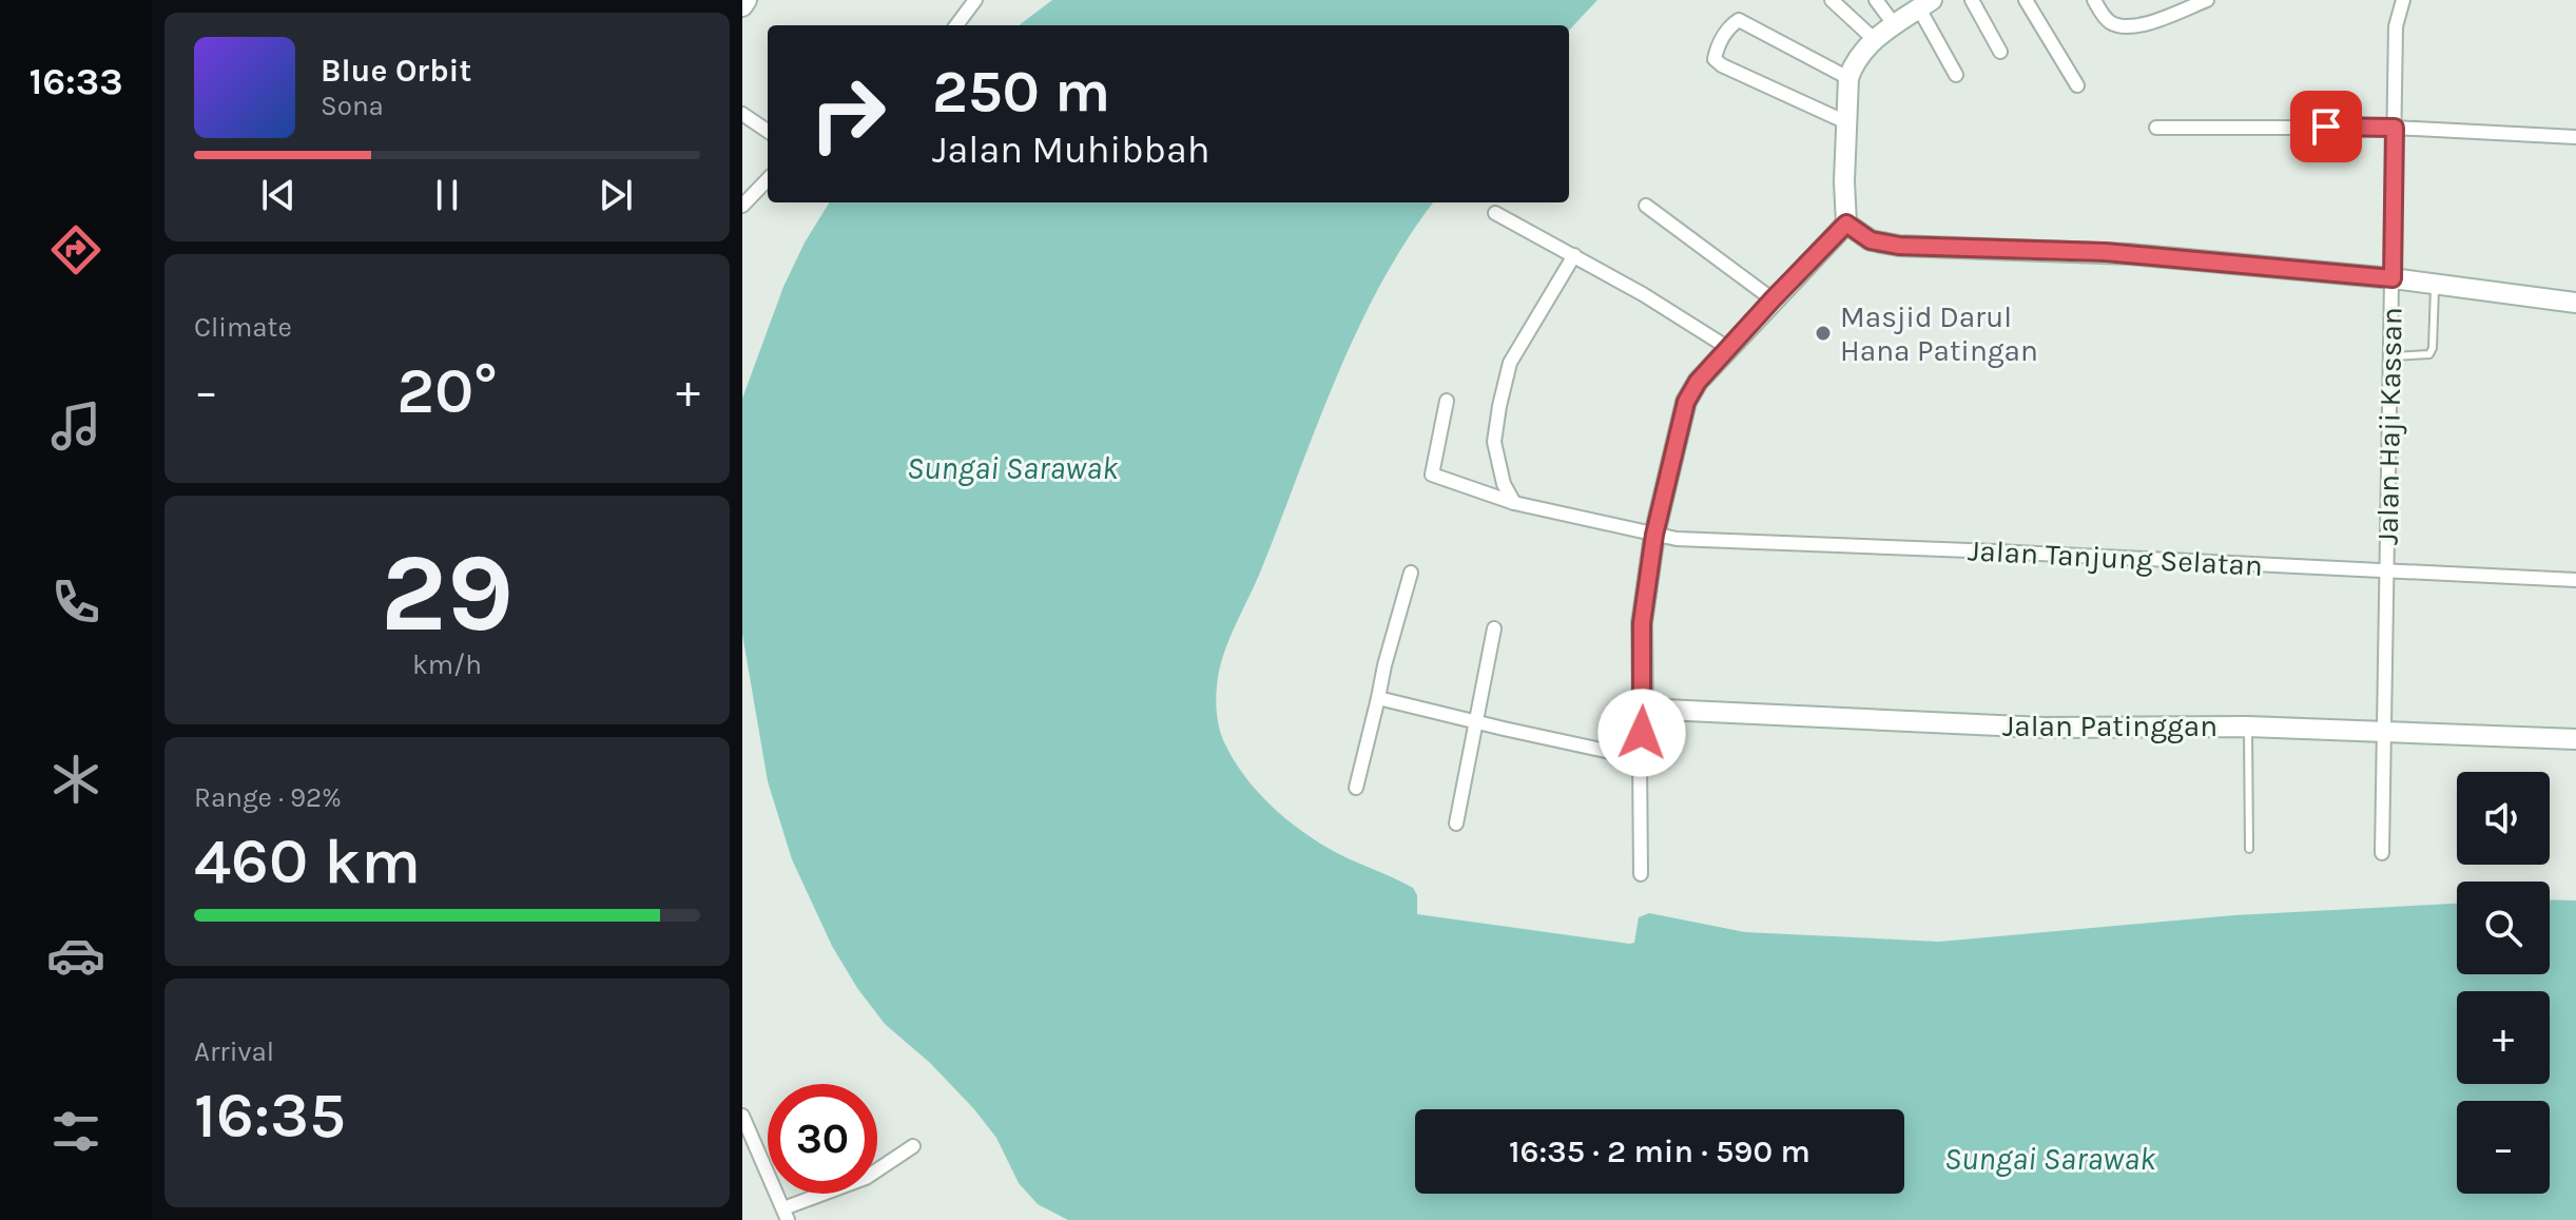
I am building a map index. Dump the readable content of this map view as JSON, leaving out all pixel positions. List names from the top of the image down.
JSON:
{
  "streets": {
    "main road": ["Jalan Patinggan"],
    "street": ["Jalan Haji Kassan", "Jalan Tanjung Selatan"]
  },
  "crossings": [
    ["Jalan Haji Kassan", "Jalan Tanjung Selatan"],
    ["Jalan Haji Kassan", "Jalan Patinggan"]
  ],
  "water": ["Sungai Sarawak"],
  "places": ["Masjid Darul Hana Patingan"],
  "page": {
    "tabs": "16:33",
    "turn": ["250 m", "Jalan Muhibbah"],
    "song": ["Blue Orbit", "Sona"],
    "tile": [
      "Climate",
      ["29", "km/h"],
      ["Range · 92%", "460 km"],
      ["Arrival", "16:35"]
    ],
    "heat": ["−", "20°", "+"],
    "map_buttons": ["+", "−"],
    "limit": "30",
    "trip": "16:35 · 2 min · 590 m"
  }
}
